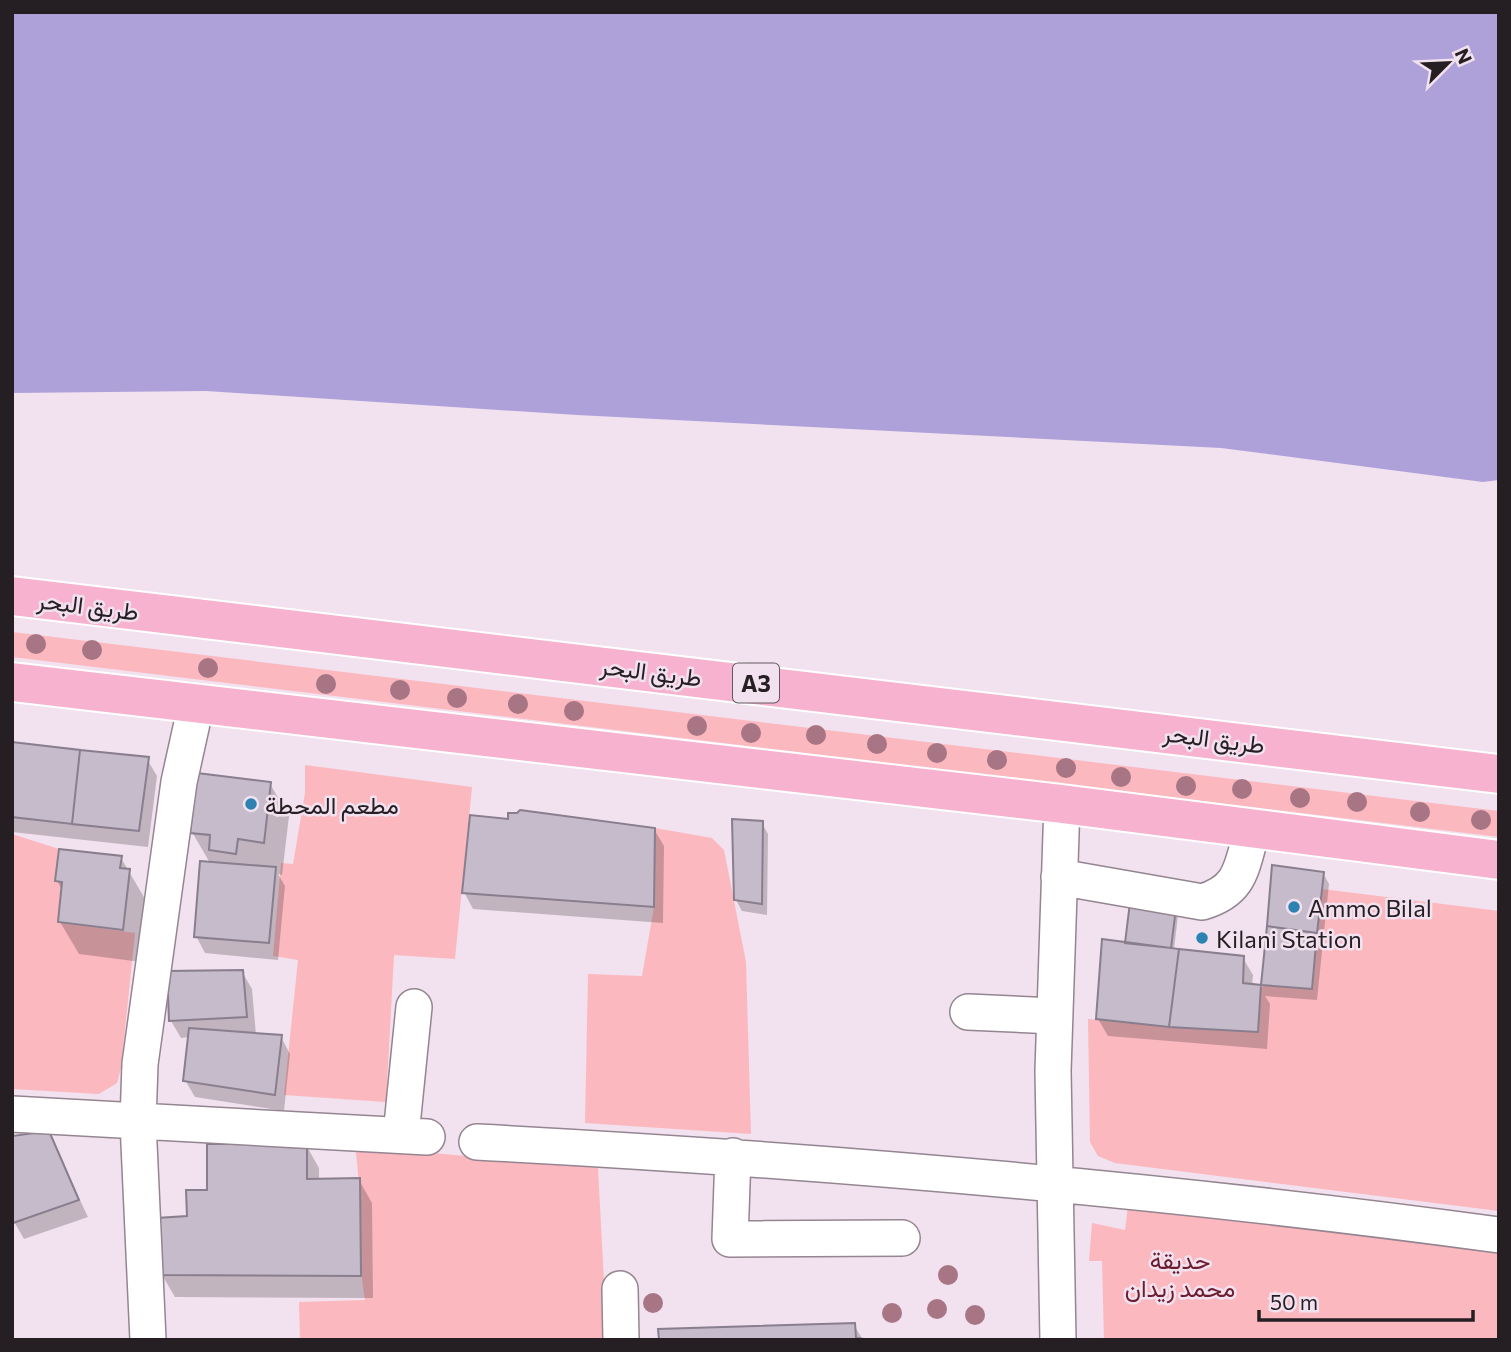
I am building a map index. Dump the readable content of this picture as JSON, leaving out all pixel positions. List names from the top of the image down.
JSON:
{
  "streets": {
    "highway": ["طريق البحر", "A3"]
  },
  "parks": ["حديقة محمد زيدان"],
  "places": ["مطعم المحطة", "Ammo Bilal", "Kilani Station"],
  "scale_bar": "50 m",
  "north": "top right"
}
